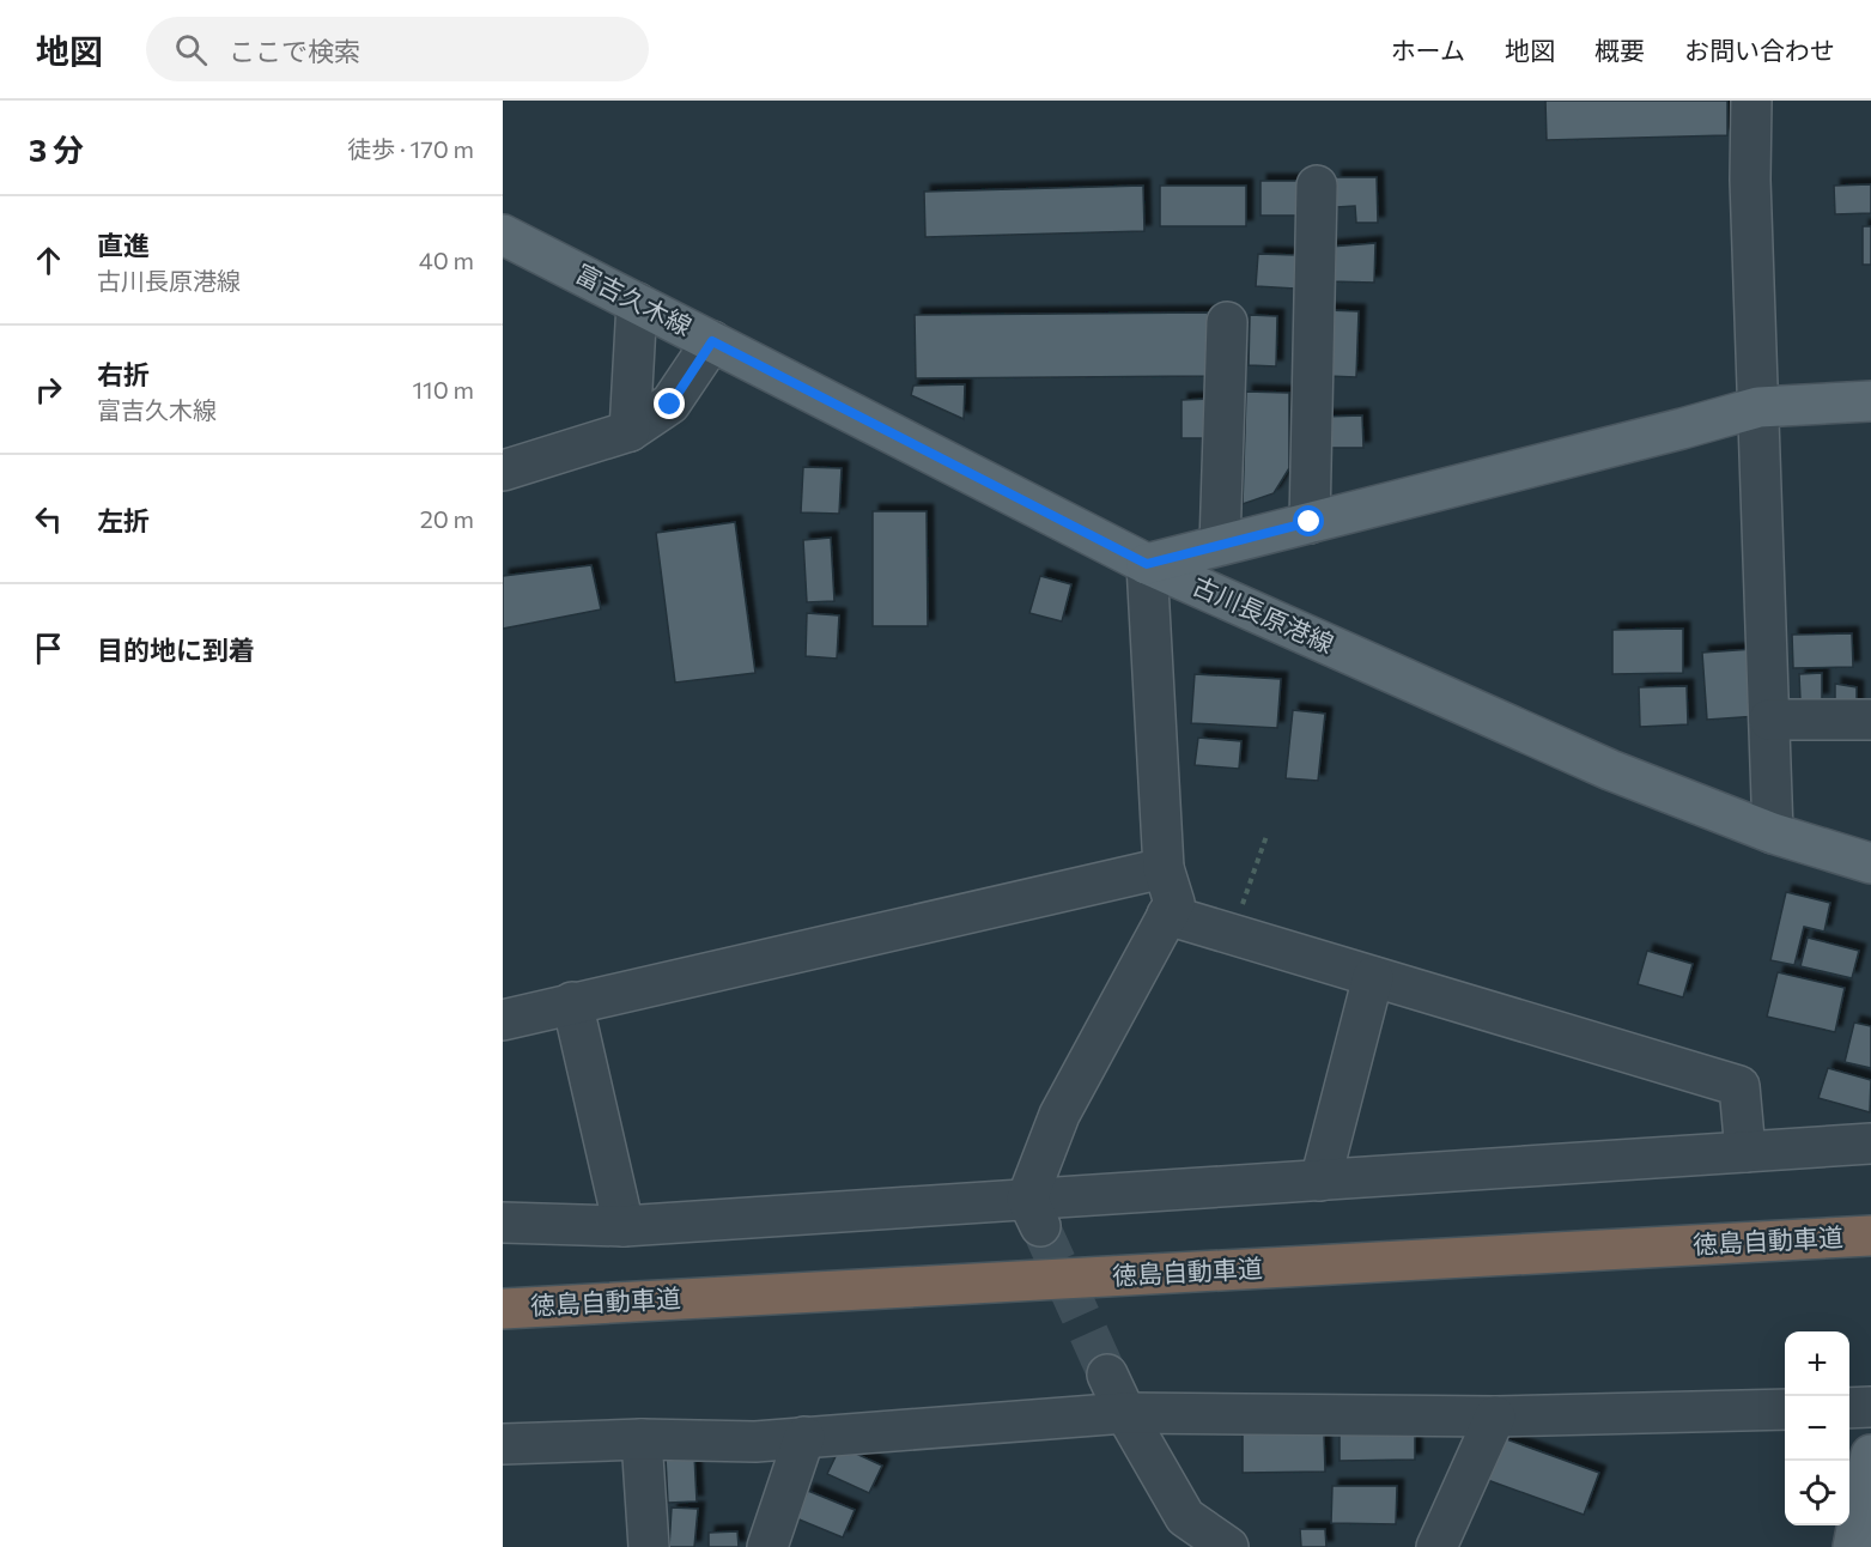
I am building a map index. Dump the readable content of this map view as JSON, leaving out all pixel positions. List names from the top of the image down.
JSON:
{
  "streets": {
    "highway": ["徳島自動車道"],
    "main road": ["富吉久木線", "古川長原港線"]
  },
  "crossings": [
    ["富吉久木線", "古川長原港線"]
  ],
  "page": {
    "header": "地図",
    "search": "ここで検索",
    "nav": [
      "ホーム",
      "地図",
      "概要",
      "お問い合わせ"
    ],
    "heading": ["3 分", "徒歩 · 170 m"],
    "list": [
      ["直進", "古川長原港線", "40 m"],
      ["右折", "富吉久木線", "110 m"],
      ["左折", "20 m"],
      "目的地に到着"
    ],
    "map_buttons": ["+", "−"]
  }
}
